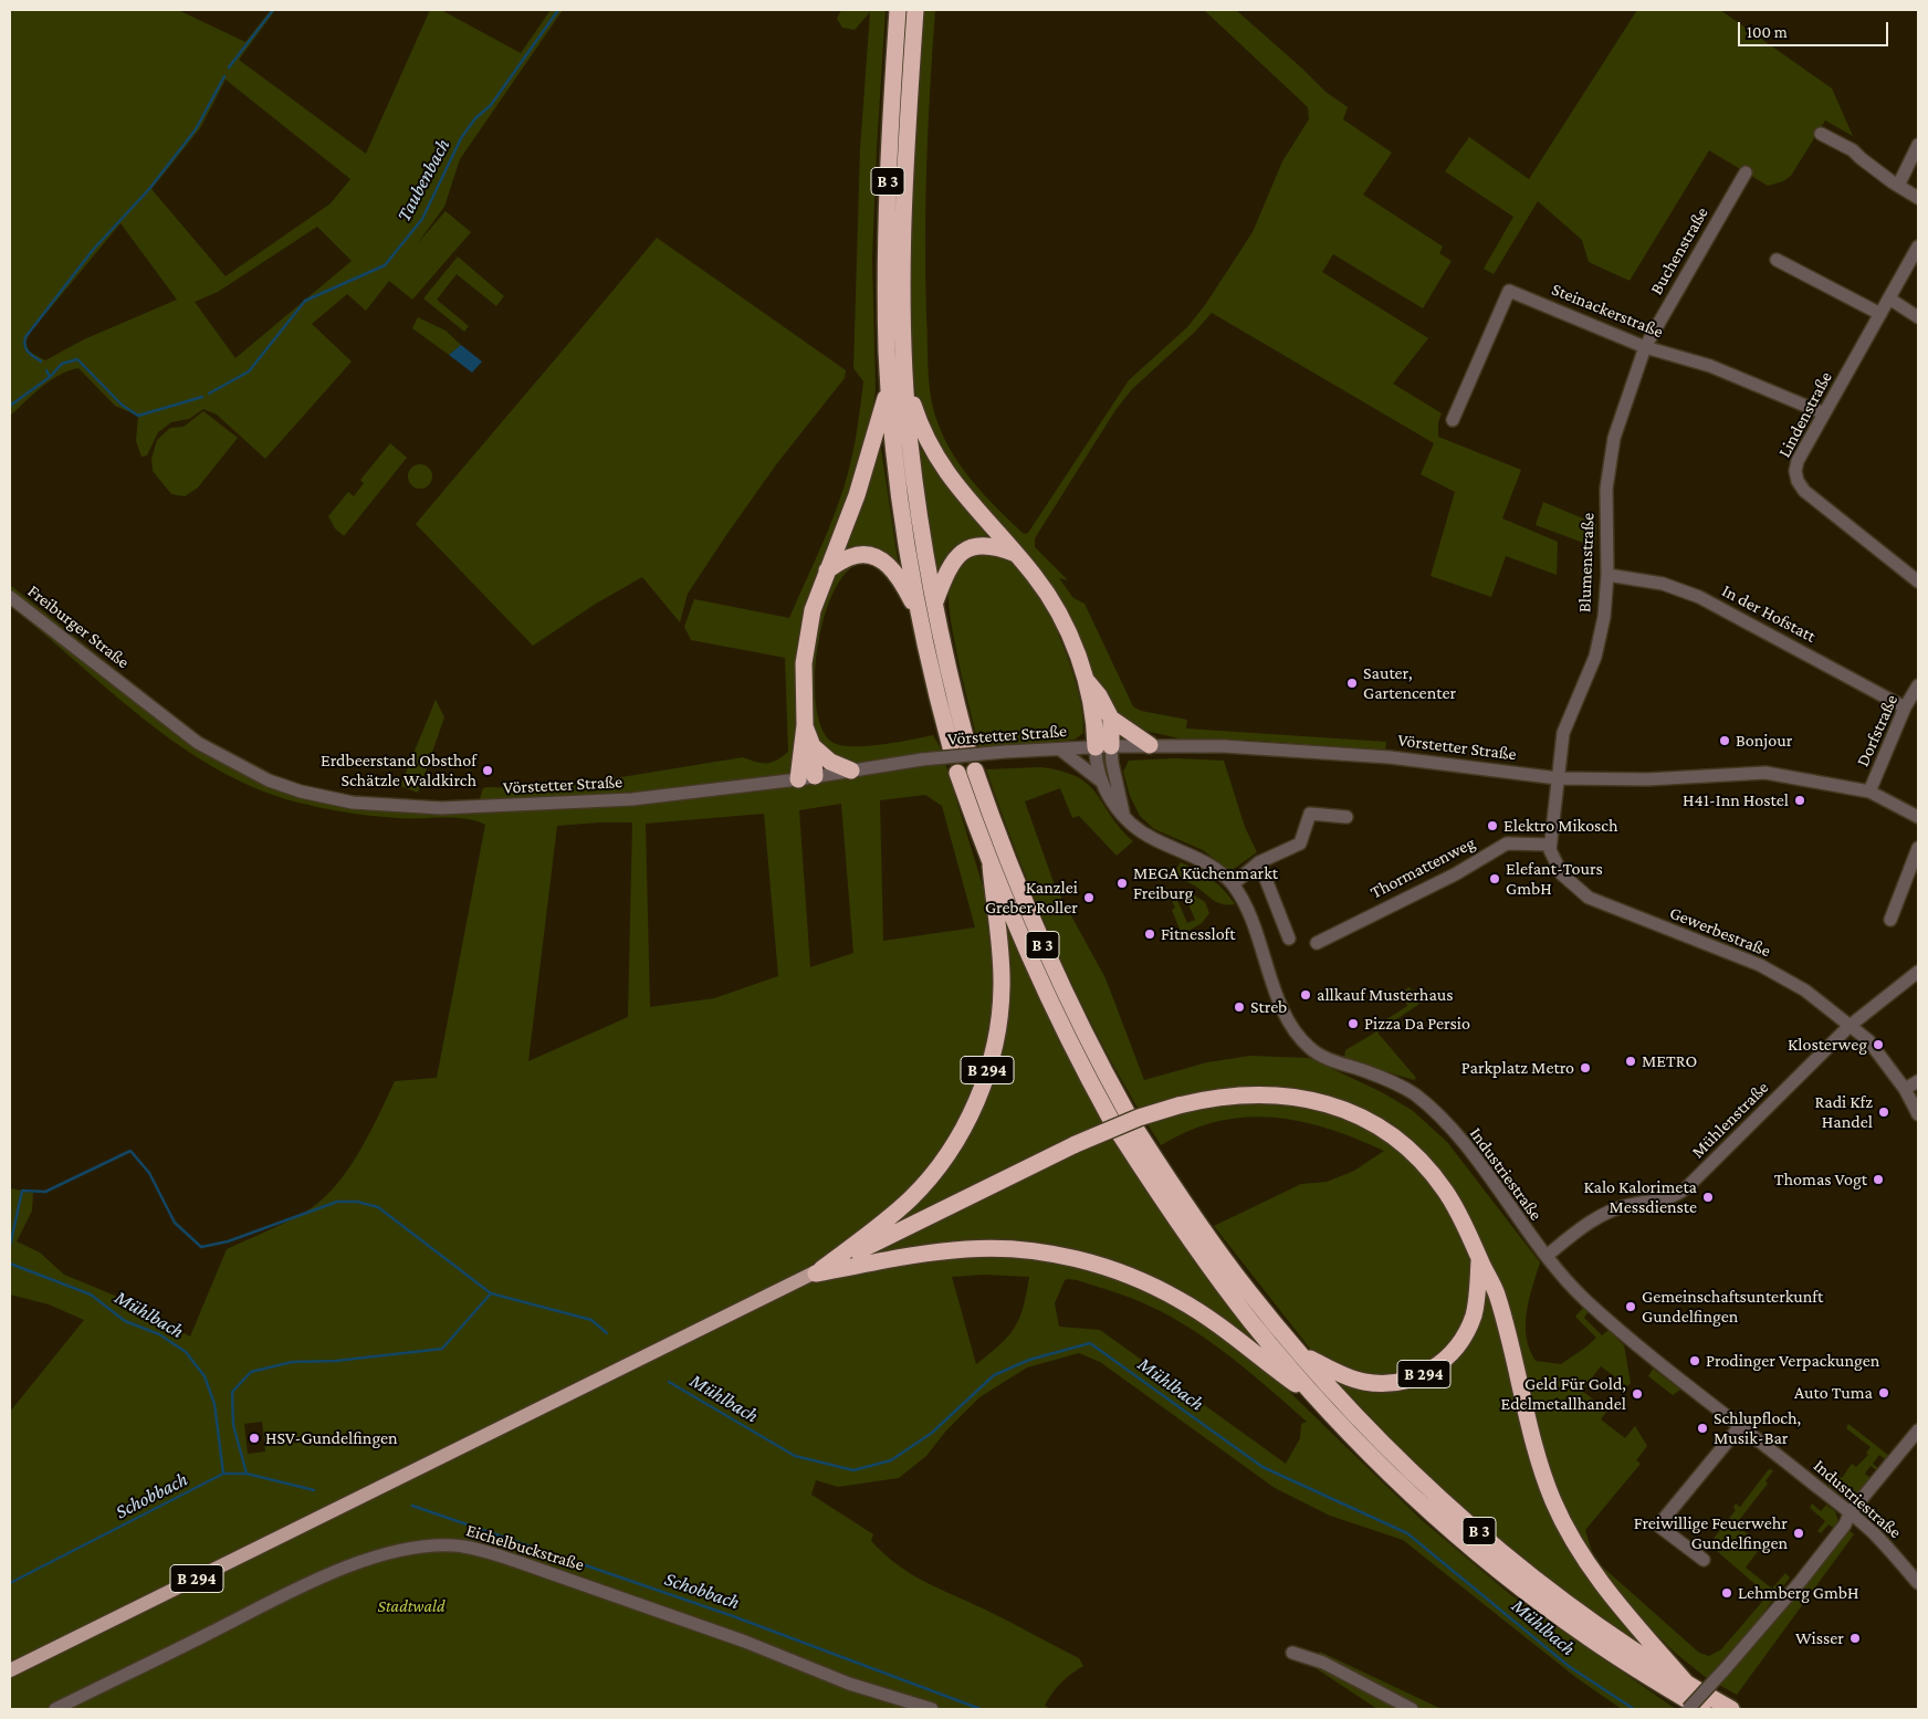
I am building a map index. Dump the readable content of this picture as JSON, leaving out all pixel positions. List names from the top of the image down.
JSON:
{
  "streets": {
    "highway": ["B 3", "B 294"],
    "street": [
      "Buchenstraße",
      "Steinackerstraße",
      "Lindenstraße",
      "Blumenstraße",
      "In der Hofstatt",
      "Freiburger Straße",
      "Dorfstraße",
      "Vörstetter Straße",
      "Thormattenweg",
      "Gewerbestraße",
      "Mühlenstraße",
      "Industriestraße",
      "Eichelbuckstraße"
    ]
  },
  "crossings": [
    ["B 3", "B 294"],
    ["Buchenstraße", "Steinackerstraße"],
    ["Buchenstraße", "Blumenstraße"],
    ["Steinackerstraße", "Lindenstraße"],
    ["Steinackerstraße", "Blumenstraße"],
    ["Blumenstraße", "In der Hofstatt"],
    ["Blumenstraße", "Vörstetter Straße"],
    ["Blumenstraße", "Gewerbestraße"],
    ["In der Hofstatt", "Dorfstraße"],
    ["Freiburger Straße", "Vörstetter Straße"],
    ["Dorfstraße", "Vörstetter Straße"],
    ["Vörstetter Straße", "Gewerbestraße"],
    ["Vörstetter Straße", "Industriestraße"],
    ["Thormattenweg", "Gewerbestraße"],
    ["Gewerbestraße", "Mühlenstraße"],
    ["Mühlenstraße", "Industriestraße"]
  ],
  "water": ["Taubenbach", "Mühlbach", "Schobbach"],
  "parks": ["Stadtwald"],
  "places": [
    "Sauter, Gartencenter",
    "Bonjour",
    "Erdbeerstand Obsthof Schätzle Waldkirch",
    "H41-Inn Hostel",
    "Elektro Mikosch",
    "Elefant-Tours GmbH",
    "MEGA Küchenmarkt Freiburg",
    "Kanzlei Greber Roller",
    "Fitnessloft",
    "allkauf Musterhaus",
    "Streb",
    "Pizza Da Persio",
    "Klosterweg",
    "METRO",
    "Parkplatz Metro",
    "Radi Kfz Handel",
    "Thomas Vogt",
    "Kalo Kalorimeta Messdienste",
    "Gemeinschaftsunterkunft Gundelfingen",
    "Prodinger Verpackungen",
    "Auto Tuma",
    "Geld Für Gold, Edelmetallhandel",
    "Schlupfloch, Musik-Bar",
    "HSV-Gundelfingen",
    "Freiwillige Feuerwehr Gundelfingen",
    "Lehmberg GmbH",
    "Wisser"
  ],
  "scale_bar": "100 m"
}
